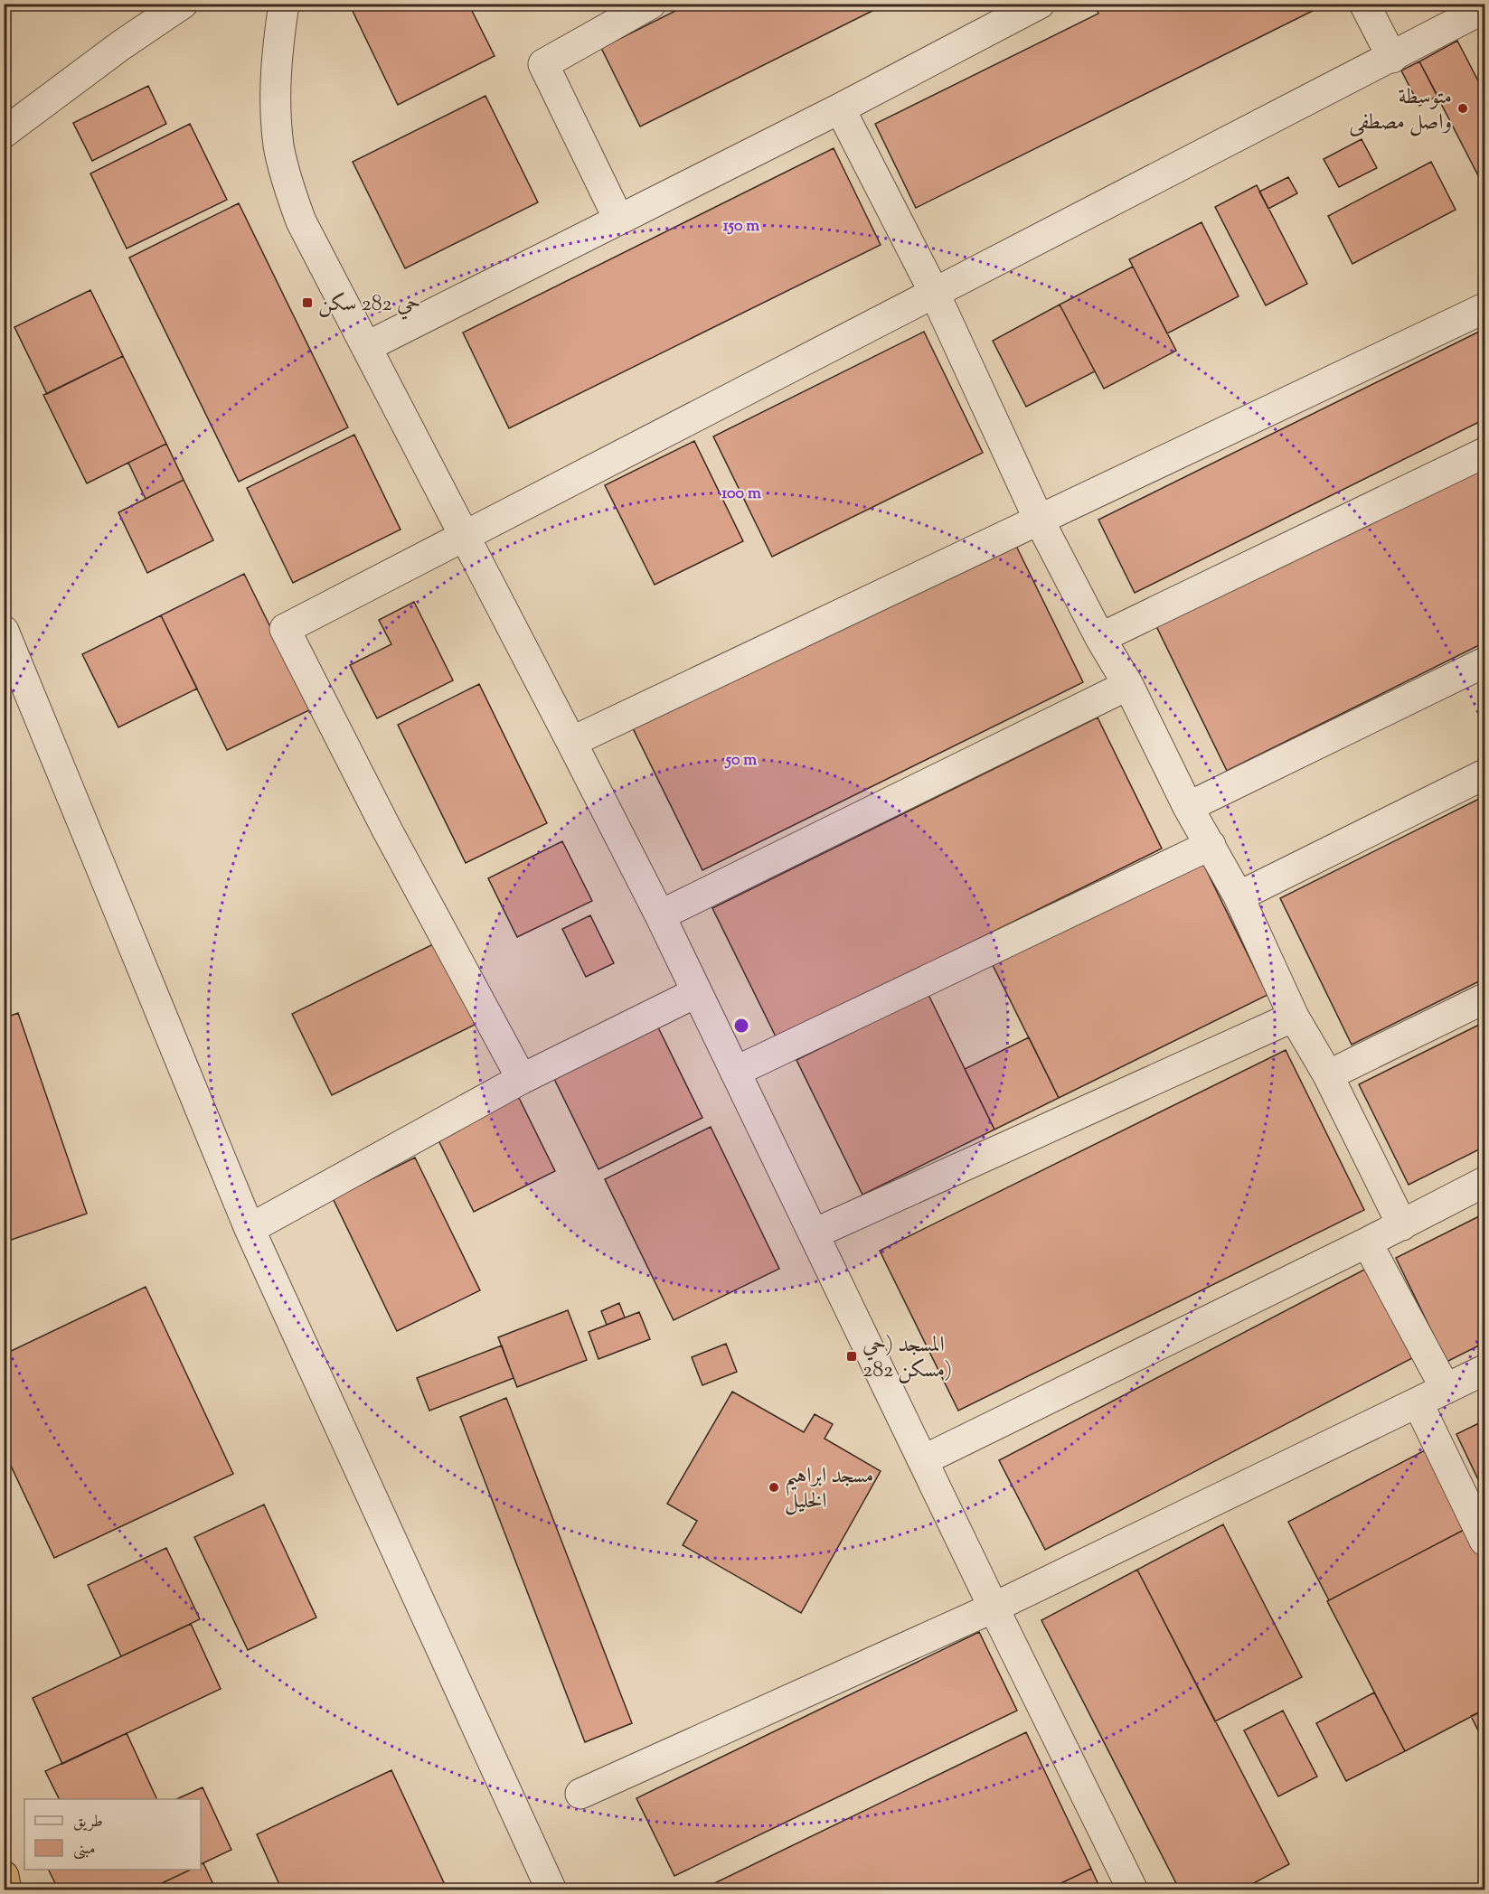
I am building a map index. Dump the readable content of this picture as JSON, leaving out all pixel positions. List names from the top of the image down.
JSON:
{
  "places": {
    "other": ["متوسطة واصل مصطفى", "مسجد ابراهيم الخليل"],
    "transit": ["حي 282 سكن", "المسجد (حي 282 مسكن)"]
  },
  "legend": ["طريق", "مبنى"],
  "rings": ["150 m", "100 m", "50 m"]
}
